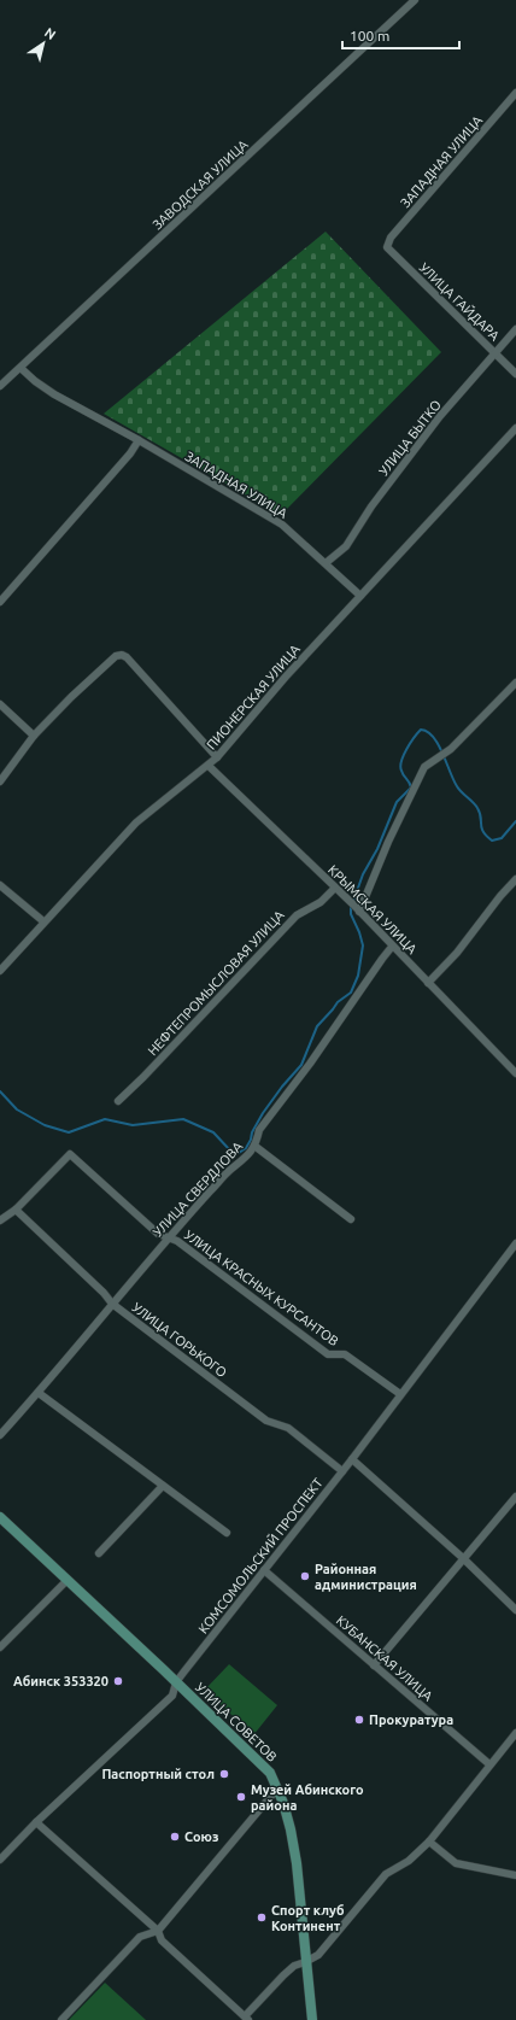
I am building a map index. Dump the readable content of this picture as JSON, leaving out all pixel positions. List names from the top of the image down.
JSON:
{
  "streets": {
    "main road": ["УЛИЦА СОВЕТОВ"],
    "street": [
      "ЗАПАДНАЯ УЛИЦА",
      "ЗАВОДСКАЯ УЛИЦА",
      "УЛИЦА ГАЙДАРА",
      "УЛИЦА БЫТКО",
      "ПИОНЕРСКАЯ УЛИЦА",
      "КРЫМСКАЯ УЛИЦА",
      "НЕФТЕПРОМЫСЛОВАЯ УЛИЦА",
      "УЛИЦА СВЕРДЛОВА",
      "УЛИЦА КРАСНЫХ КУРСАНТОВ",
      "УЛИЦА ГОРЬКОГО",
      "КОМСОМОЛЬСКИЙ ПРОСПЕКТ",
      "КУБАНСКАЯ УЛИЦА"
    ]
  },
  "crossings": [
    ["ЗАПАДНАЯ УЛИЦА", "ЗАВОДСКАЯ УЛИЦА"],
    ["ЗАПАДНАЯ УЛИЦА", "УЛИЦА ГАЙДАРА"],
    ["ЗАПАДНАЯ УЛИЦА", "УЛИЦА БЫТКО"],
    ["ЗАПАДНАЯ УЛИЦА", "ПИОНЕРСКАЯ УЛИЦА"],
    ["УЛИЦА ГАЙДАРА", "УЛИЦА БЫТКО"],
    ["ПИОНЕРСКАЯ УЛИЦА", "КРЫМСКАЯ УЛИЦА"],
    ["КРЫМСКАЯ УЛИЦА", "НЕФТЕПРОМЫСЛОВАЯ УЛИЦА"],
    ["КРЫМСКАЯ УЛИЦА", "УЛИЦА СВЕРДЛОВА"],
    ["УЛИЦА СВЕРДЛОВА", "УЛИЦА КРАСНЫХ КУРСАНТОВ"],
    ["УЛИЦА СВЕРДЛОВА", "УЛИЦА ГОРЬКОГО"],
    ["УЛИЦА КРАСНЫХ КУРСАНТОВ", "УЛИЦА ГОРЬКОГО"],
    ["УЛИЦА КРАСНЫХ КУРСАНТОВ", "КОМСОМОЛЬСКИЙ ПРОСПЕКТ"],
    ["УЛИЦА ГОРЬКОГО", "КОМСОМОЛЬСКИЙ ПРОСПЕКТ"],
    ["КОМСОМОЛЬСКИЙ ПРОСПЕКТ", "КУБАНСКАЯ УЛИЦА"],
    ["КОМСОМОЛЬСКИЙ ПРОСПЕКТ", "УЛИЦА СОВЕТОВ"]
  ],
  "places": [
    "Районная администрация",
    "Абинск 353320",
    "Прокуратура",
    "Паспортный стол",
    "Музей Абинского района",
    "Союз",
    "Спорт клуб Континент"
  ],
  "scale_bar": "100 m",
  "north": "top right"
}
